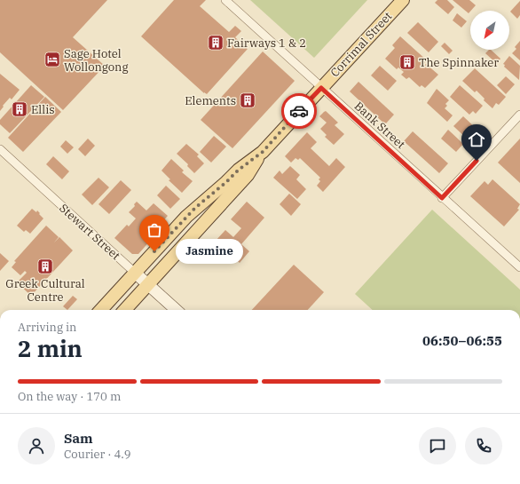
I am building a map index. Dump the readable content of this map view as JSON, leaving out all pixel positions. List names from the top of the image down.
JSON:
{
  "streets": {
    "main road": ["Corrimal Street", "Stewart Street"],
    "street": ["Bank Street"]
  },
  "crossings": [
    ["Corrimal Street", "Bank Street"],
    ["Corrimal Street", "Stewart Street"]
  ],
  "places": {
    "building": [
      "Fairways 1 & 2",
      "The Spinnaker",
      "Elements",
      "Ellis",
      "Greek Cultural Centre"
    ],
    "hotel": ["Sage Hotel Wollongong"],
    "other": ["Jasmine"]
  },
  "north": "bottom left",
  "page": {
    "bubble": "Jasmine",
    "heading": ["2 min", "Arriving in", "06:50–06:55"],
    "panel": ["Sam", "Courier · 4.9"],
    "bar": "On the way · 170 m"
  }
}
